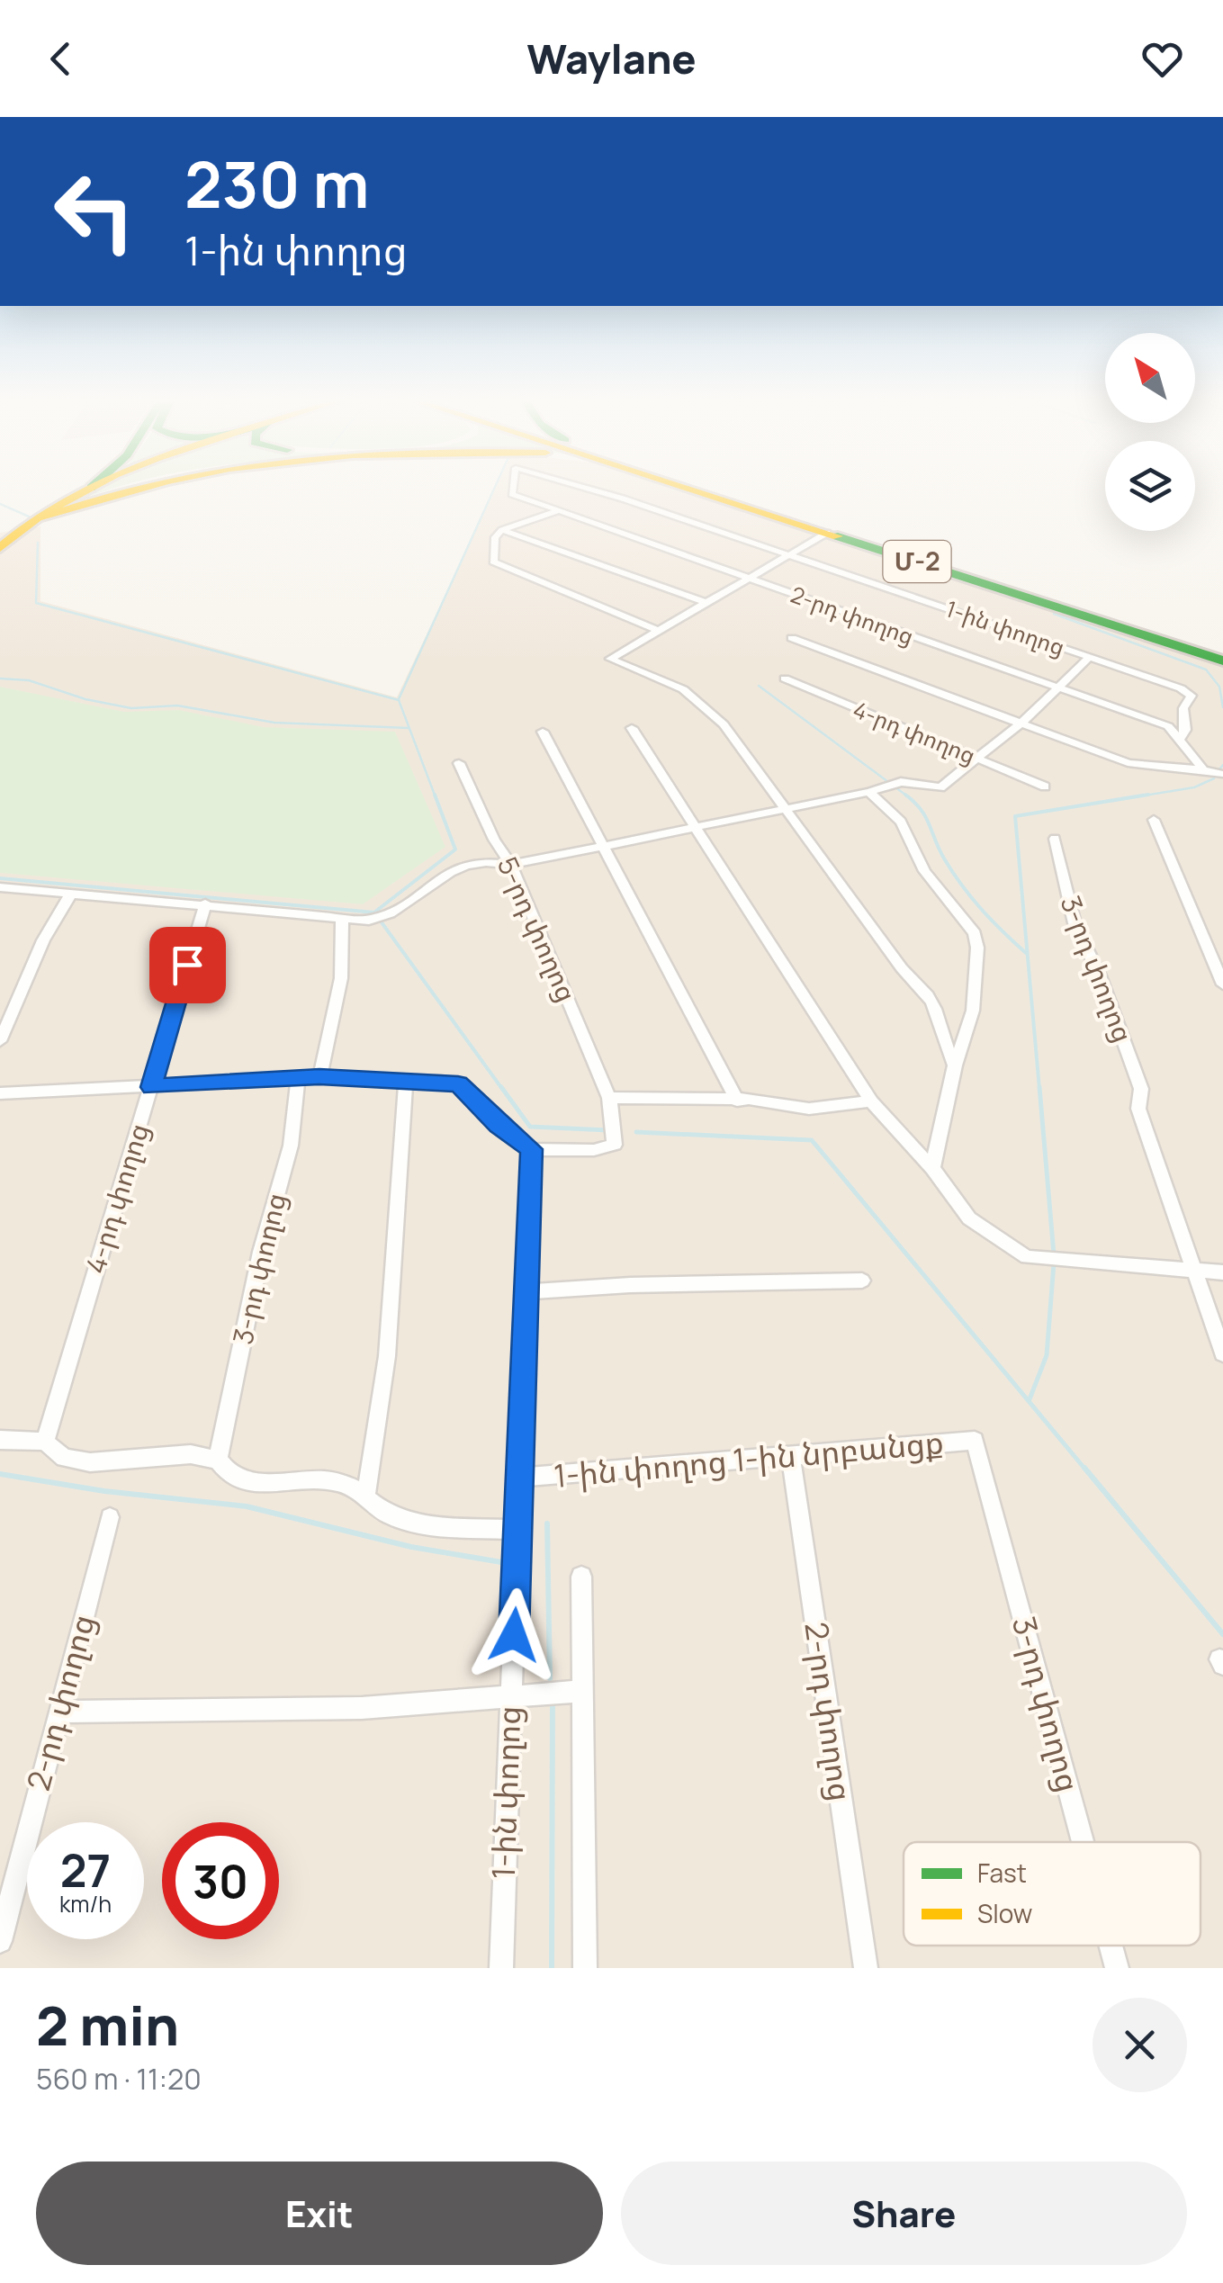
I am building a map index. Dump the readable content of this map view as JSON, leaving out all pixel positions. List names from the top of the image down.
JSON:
{
  "streets": {
    "main road": ["Մ-2"],
    "street": [
      "2-րդ փողոց",
      "1-ին փողոց",
      "4-րդ փողոց",
      "5-րդ փողոց",
      "3-րդ փողոց",
      "1-ին փողոց 1-ին նրբանցք"
    ]
  },
  "crossings": [
    ["2-րդ փողոց", "1-ին փողոց"],
    ["2-րդ փողոց", "1-ին փողոց 1-ին նրբանցք"],
    ["1-ին փողոց", "5-րդ փողոց"],
    ["1-ին փողոց", "1-ին փողոց 1-ին նրբանցք"],
    ["3-րդ փողոց", "1-ին փողոց 1-ին նրբանցք"]
  ],
  "legend": ["Fast", "Slow"],
  "north": "top left",
  "page": {
    "header": "Waylane",
    "turn": ["230 m", "1-ին փողոց"],
    "speed": "27 km/h",
    "limit": "30",
    "heading": ["2 min", "560 m · 11:20"],
    "buttons": ["Exit", "Share"]
  }
}
